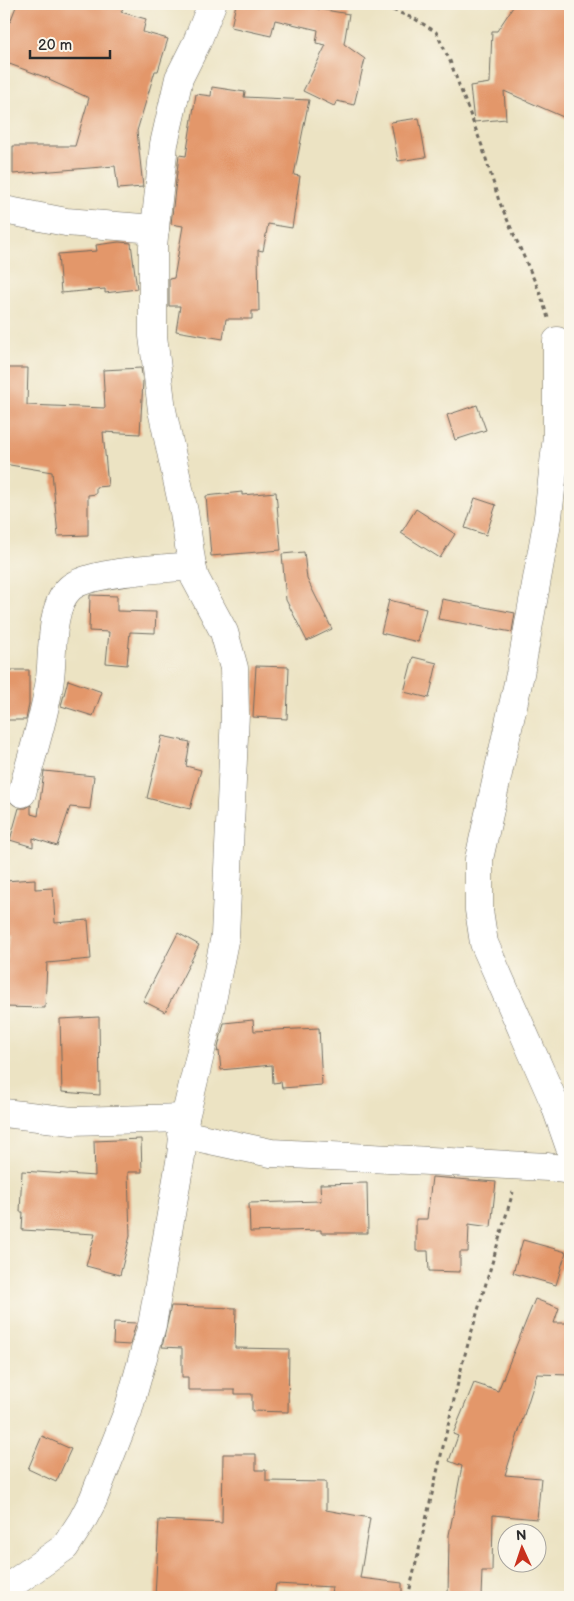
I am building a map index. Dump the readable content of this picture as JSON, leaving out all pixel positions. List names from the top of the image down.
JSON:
{
  "scale_bar": "20 m",
  "north": "top"
}
